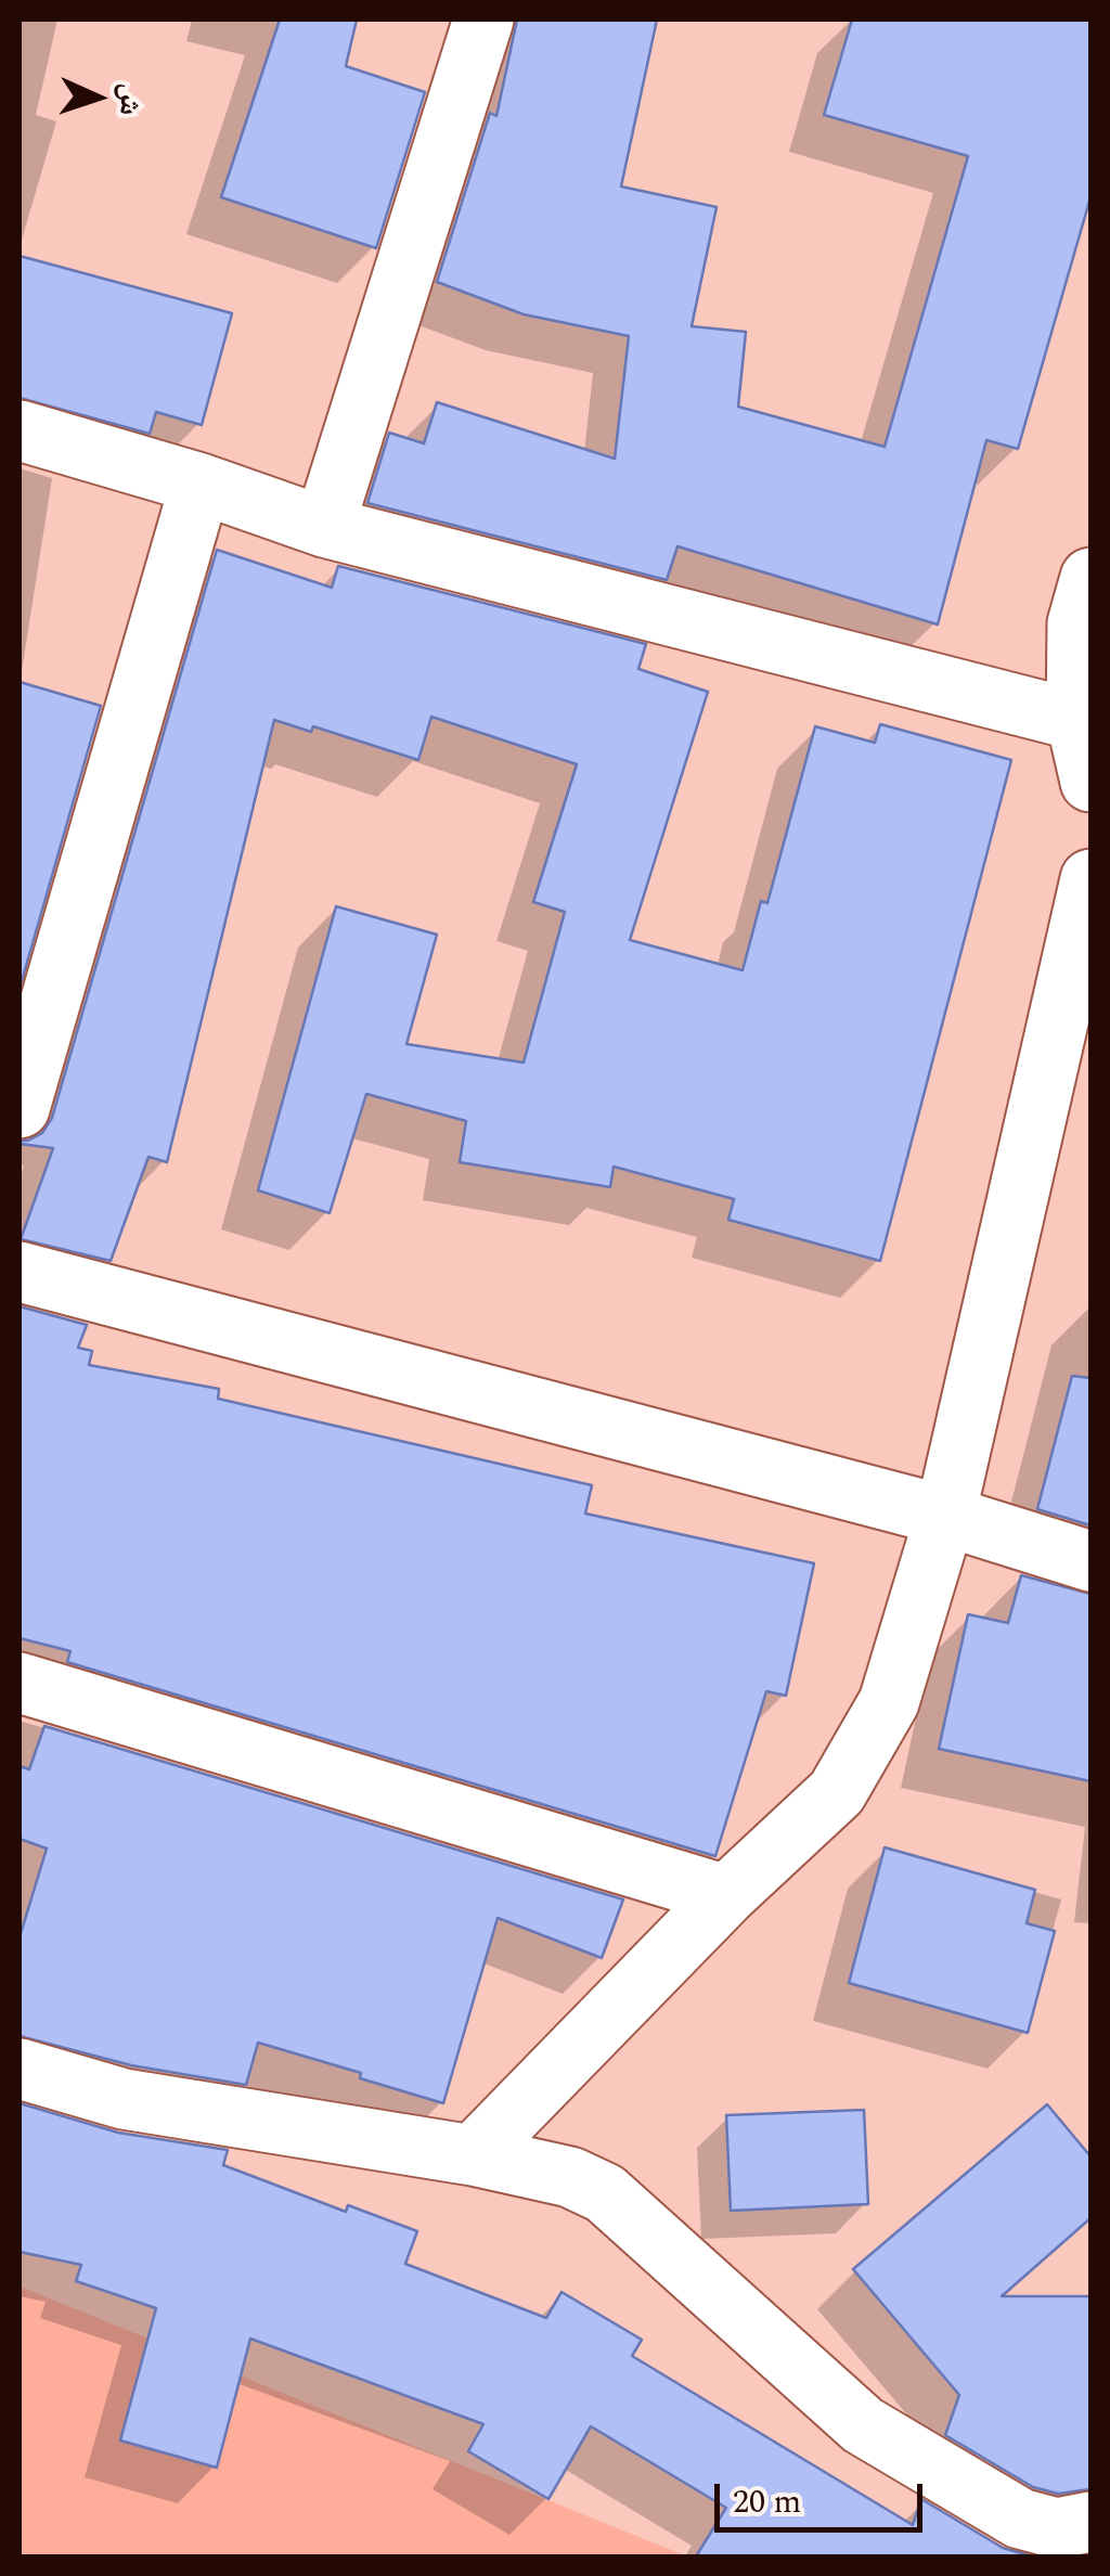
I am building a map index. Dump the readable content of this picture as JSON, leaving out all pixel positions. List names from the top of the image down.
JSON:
{
  "scale_bar": "20 m",
  "north": "right"
}
